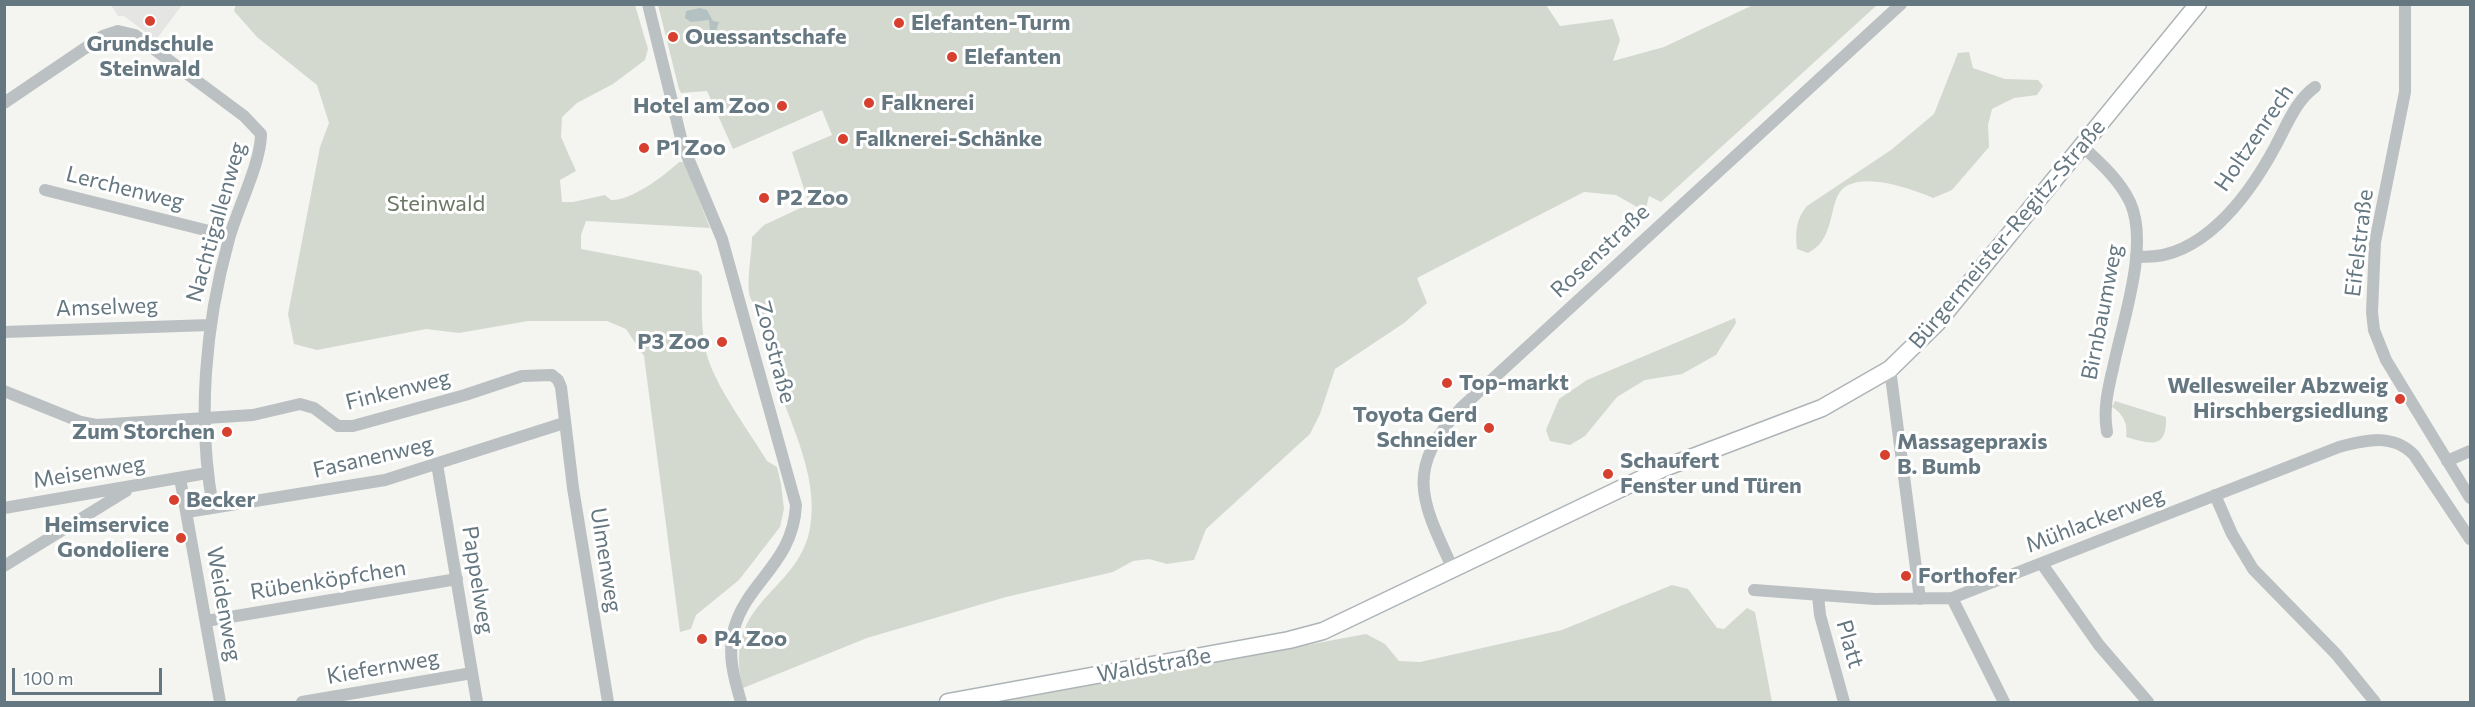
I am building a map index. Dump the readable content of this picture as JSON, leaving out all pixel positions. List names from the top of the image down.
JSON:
{
  "streets": {
    "street": [
      "Holtzenrech",
      "Lerchenweg",
      "Nachtigallenweg",
      "Bürgermeister-Regitz-Straße",
      "Eifelstraße",
      "Rosenstraße",
      "Amselweg",
      "Birnbaumweg",
      "Zoostraße",
      "Finkenweg",
      "Fasanenweg",
      "Meisenweg",
      "Mühlackerweg",
      "Ulmenweg",
      "Rübenköpfchen",
      "Pappelweg",
      "Weidenweg",
      "Platt",
      "Waldstraße",
      "Kiefernweg"
    ]
  },
  "crossings": [
    ["Holtzenrech", "Birnbaumweg"],
    ["Lerchenweg", "Nachtigallenweg"],
    ["Nachtigallenweg", "Amselweg"],
    ["Nachtigallenweg", "Finkenweg"],
    ["Nachtigallenweg", "Fasanenweg"],
    ["Nachtigallenweg", "Meisenweg"],
    ["Bürgermeister-Regitz-Straße", "Rosenstraße"],
    ["Bürgermeister-Regitz-Straße", "Birnbaumweg"],
    ["Bürgermeister-Regitz-Straße", "Waldstraße"],
    ["Finkenweg", "Fasanenweg"],
    ["Finkenweg", "Ulmenweg"],
    ["Fasanenweg", "Ulmenweg"],
    ["Fasanenweg", "Pappelweg"],
    ["Fasanenweg", "Weidenweg"],
    ["Meisenweg", "Weidenweg"],
    ["Mühlackerweg", "Platt"],
    ["Rübenköpfchen", "Pappelweg"],
    ["Rübenköpfchen", "Weidenweg"],
    ["Pappelweg", "Kiefernweg"]
  ],
  "parks": ["Steinwald"],
  "places": [
    "Grundschule Steinwald",
    "Elefanten-Turm",
    "Ouessantschafe",
    "Elefanten",
    "Falknerei",
    "Hotel am Zoo",
    "Falknerei-Schänke",
    "P1 Zoo",
    "P2 Zoo",
    "P3 Zoo",
    "Top-markt",
    "Wellesweiler Abzweig Hirschbergsiedlung",
    "Toyota Gerd Schneider",
    "Zum Storchen",
    "Massagepraxis B. Bumb",
    "Schaufert Fenster und Türen",
    "Becker",
    "Heimservice Gondoliere",
    "Forthofer",
    "P4 Zoo"
  ],
  "scale_bar": "100 m"
}
